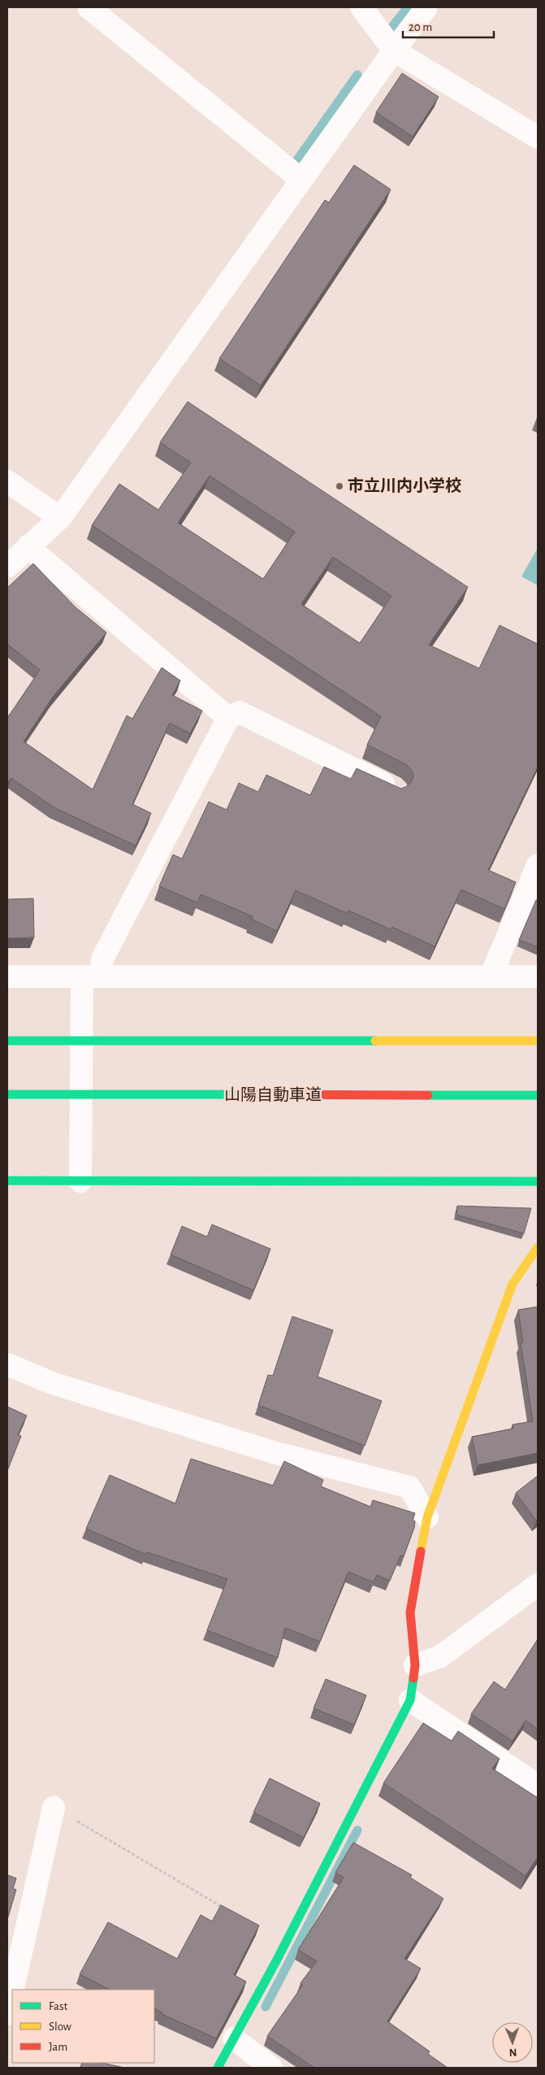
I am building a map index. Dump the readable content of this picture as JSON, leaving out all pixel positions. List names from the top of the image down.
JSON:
{
  "streets": {
    "main road": ["山陽自動車道"]
  },
  "places": ["市立川内小学校"],
  "legend": ["Fast", "Slow", "Jam"],
  "scale_bar": "20 m",
  "north": "bottom"
}
